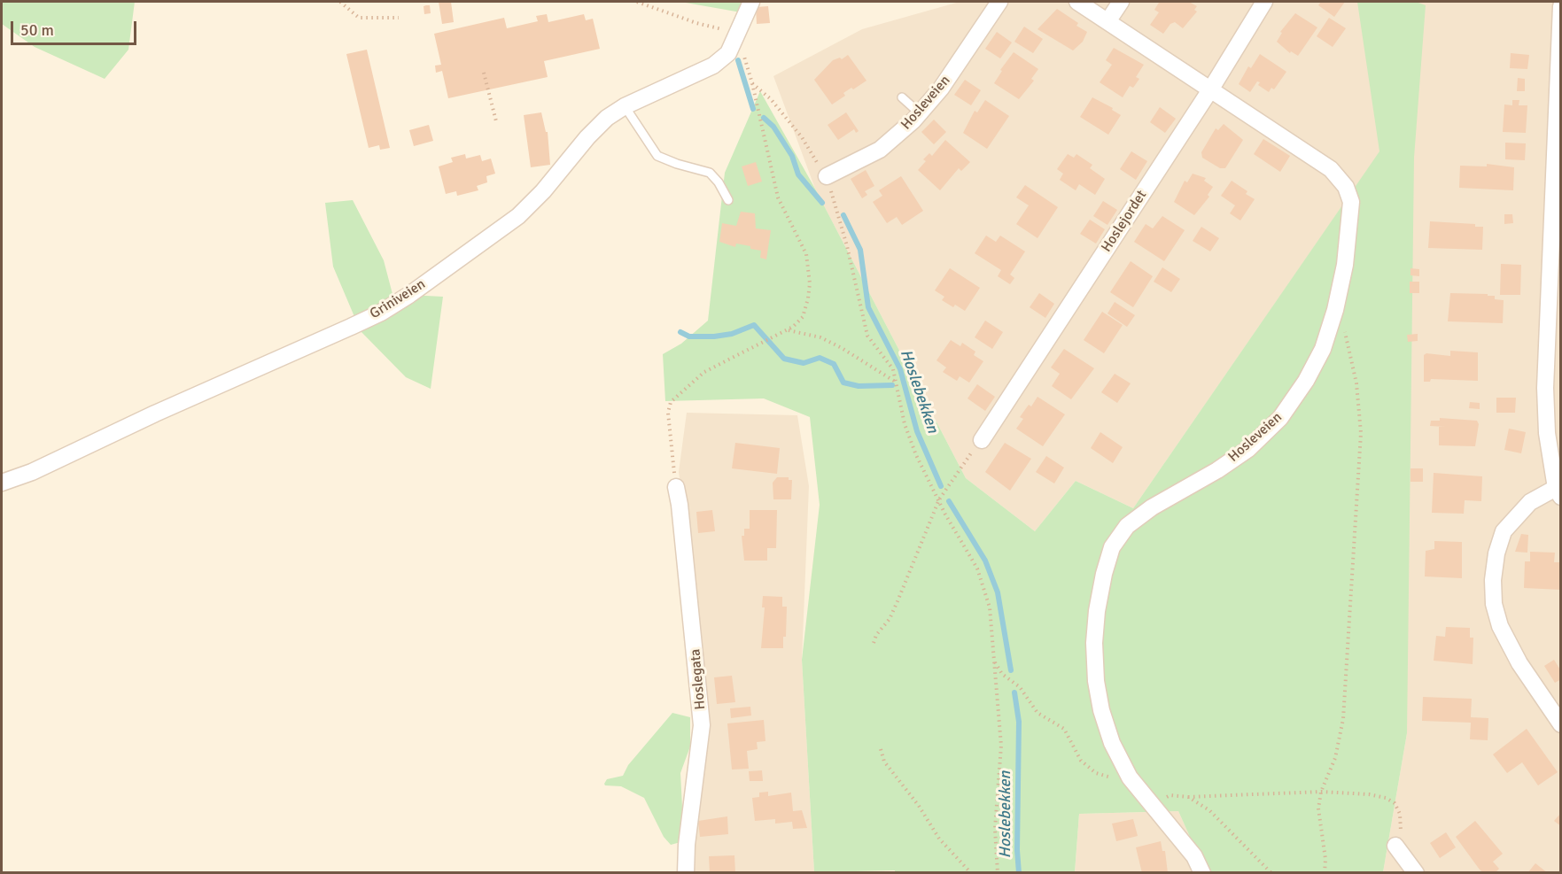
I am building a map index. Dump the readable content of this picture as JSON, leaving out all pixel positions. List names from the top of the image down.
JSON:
{
  "streets": {
    "street": [
      "Hosleveien",
      "Hoslejordet",
      "Griniveien",
      "Hoslegata"
    ]
  },
  "crossings": [
    ["Hosleveien", "Hoslejordet"]
  ],
  "water": ["Hoslebekken"],
  "scale_bar": "50 m"
}
